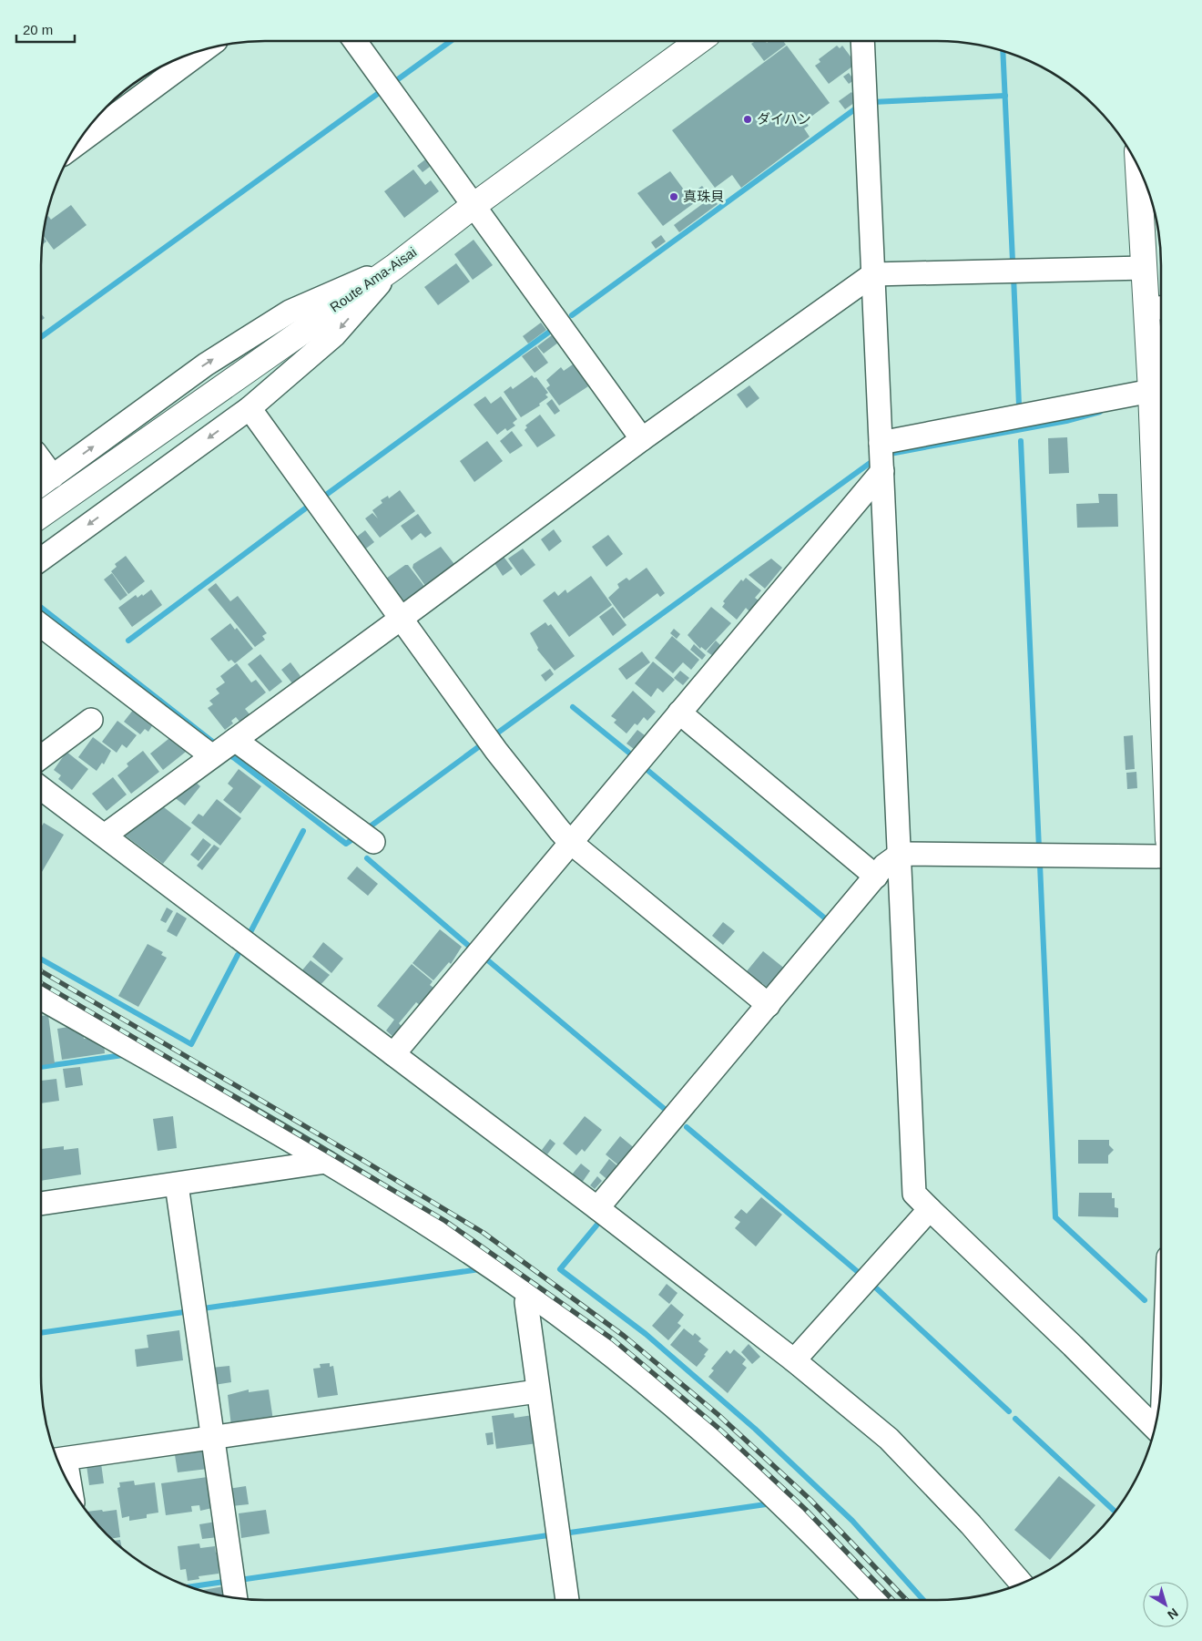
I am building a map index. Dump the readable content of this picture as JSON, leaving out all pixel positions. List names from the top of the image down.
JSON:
{
  "streets": {
    "main road": ["Route Ama-Aisai"]
  },
  "places": ["ダイハン", "真珠貝"],
  "scale_bar": "20 m",
  "north": "bottom right"
}
